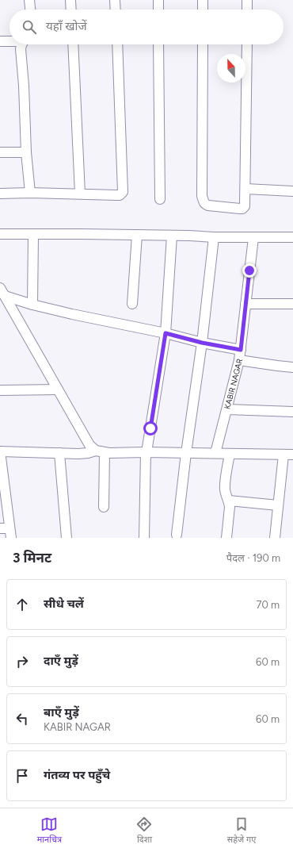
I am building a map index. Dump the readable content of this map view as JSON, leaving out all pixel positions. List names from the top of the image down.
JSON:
{
  "streets": {
    "street": ["KABIR NAGAR"]
  },
  "north": "top",
  "page": {
    "search": "यहाँ खोजें",
    "heading": ["3 मिनट", "पैदल · 190 m"],
    "list": [
      ["सीधे चलें", "70 m"],
      ["दाएँ मुड़ें", "60 m"],
      ["बाएँ मुड़ें", "KABIR NAGAR", "60 m"],
      "गंतव्य पर पहुँचे"
    ],
    "nav": ["मानचित्र", "दिशा", "सहेजे गए"]
  }
}
